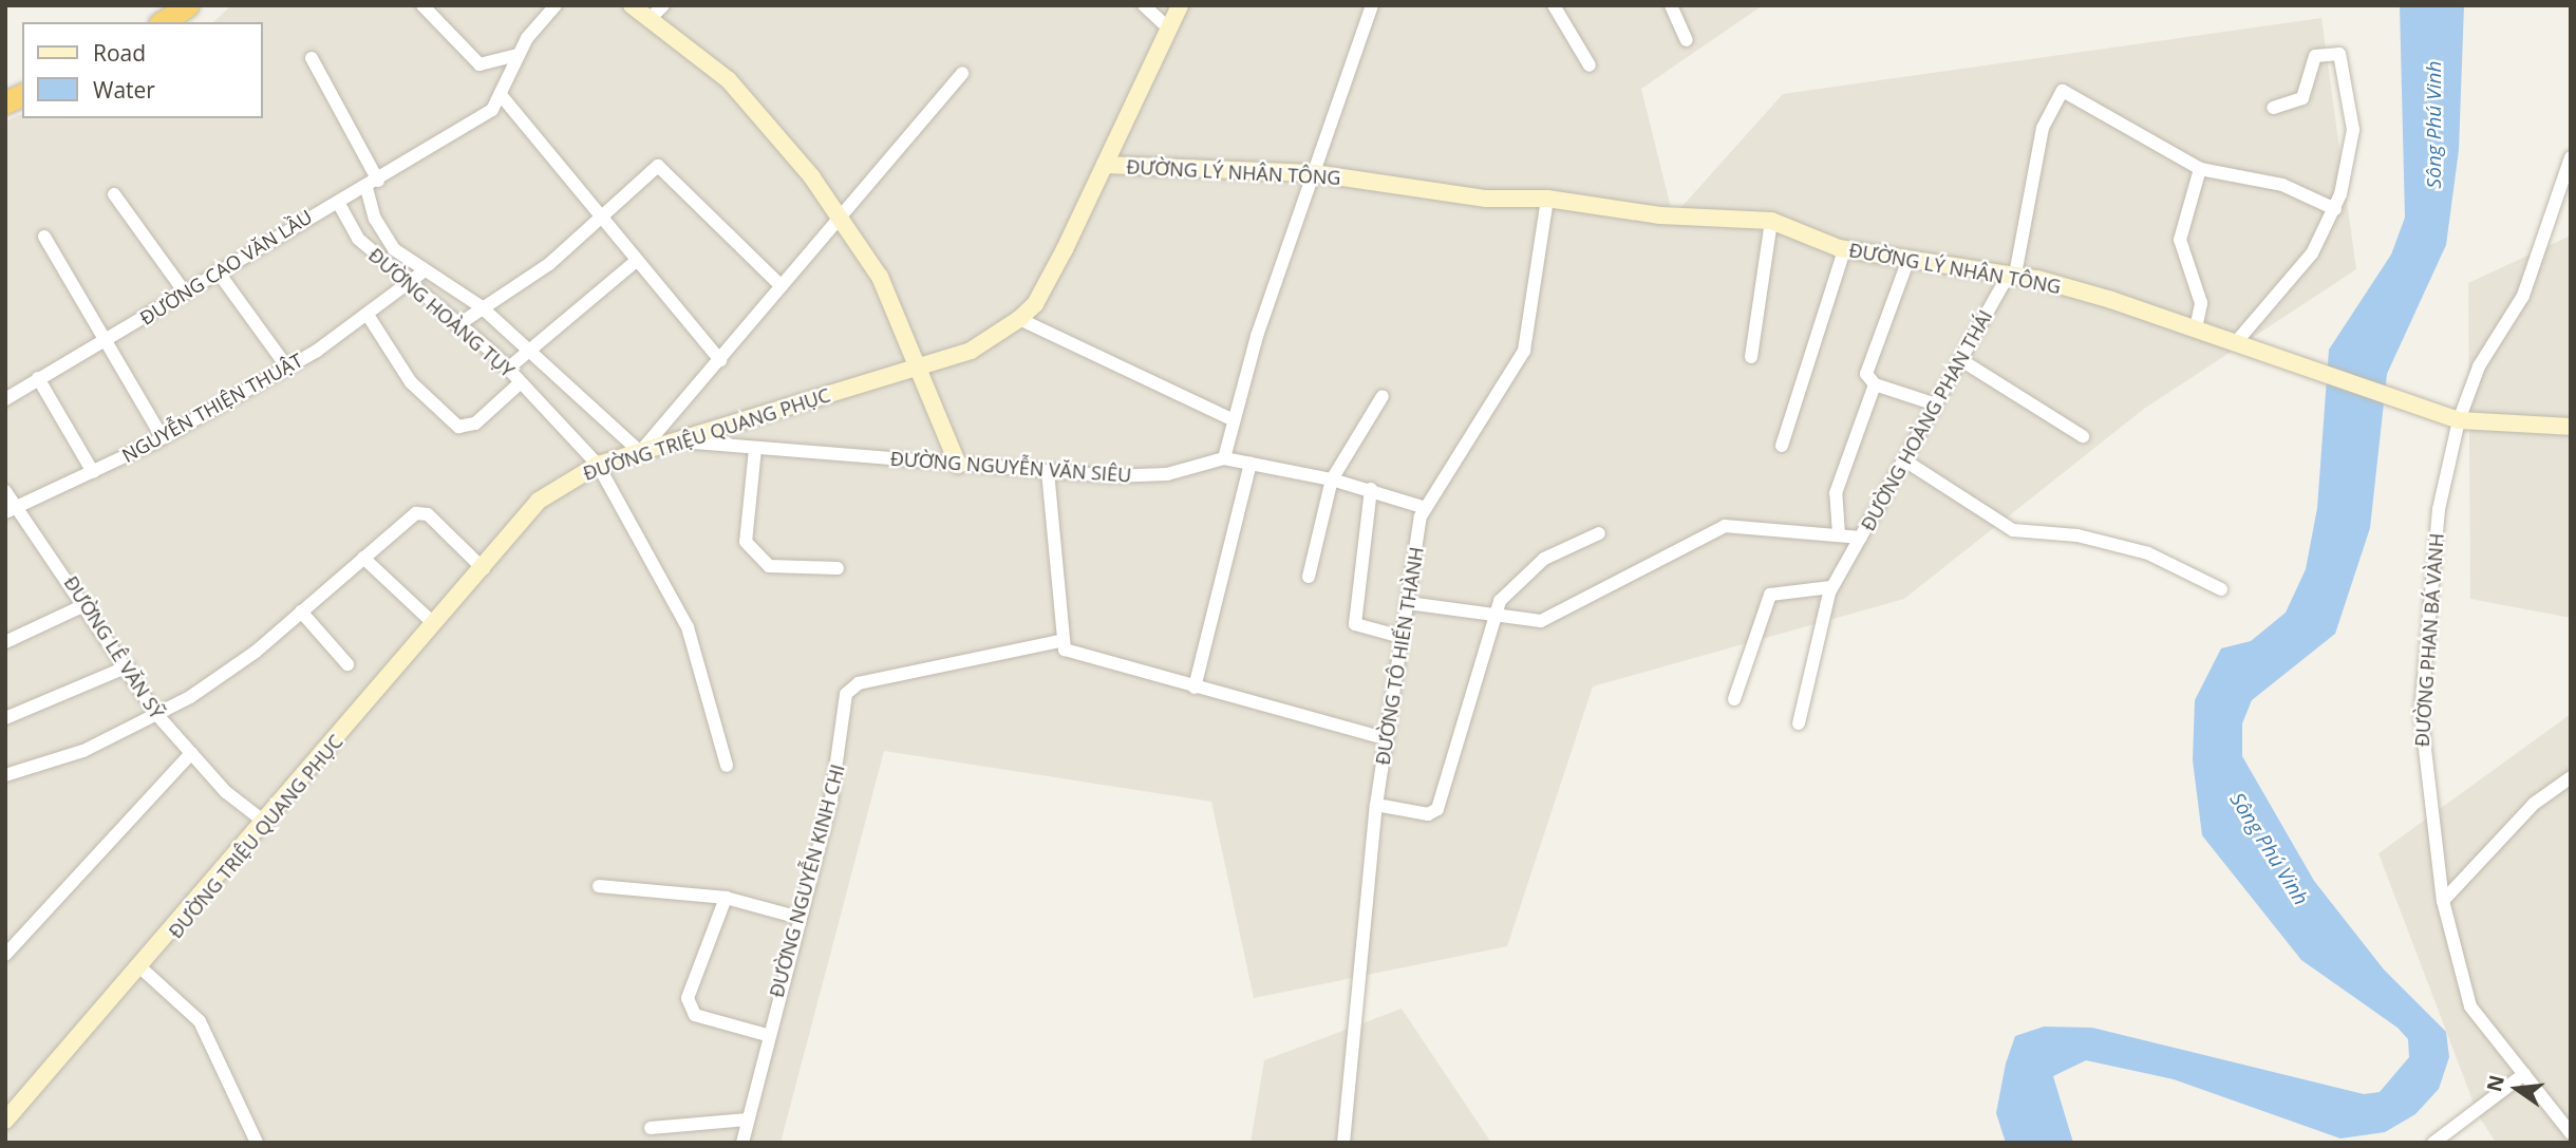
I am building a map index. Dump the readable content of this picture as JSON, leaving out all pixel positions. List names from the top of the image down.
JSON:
{
  "streets": {
    "street": [
      "ĐƯỜNG LÝ NHÂN TÔNG",
      "ĐƯỜNG CAO VĂN LẦU",
      "ĐƯỜNG HOÀNG TỤY",
      "NGUYỄN THIỆN THUẬT",
      "ĐƯỜNG HOÀNG PHAN THÁI",
      "ĐƯỜNG TRIỆU QUANG PHỤC",
      "ĐƯỜNG NGUYỄN VĂN SIÊU",
      "ĐƯỜNG PHAN BÁ VÀNH",
      "ĐƯỜNG LÊ VĂN SỸ",
      "ĐƯỜNG TÔ HIẾN THÀNH",
      "ĐƯỜNG NGUYỄN KINH CHI"
    ]
  },
  "crossings": [
    ["ĐƯỜNG LÝ NHÂN TÔNG", "ĐƯỜNG HOÀNG PHAN THÁI"],
    ["ĐƯỜNG LÝ NHÂN TÔNG", "ĐƯỜNG TRIỆU QUANG PHỤC"],
    ["ĐƯỜNG LÝ NHÂN TÔNG", "ĐƯỜNG PHAN BÁ VÀNH"],
    ["ĐƯỜNG LÝ NHÂN TÔNG", "ĐƯỜNG TÔ HIẾN THÀNH"],
    ["ĐƯỜNG CAO VĂN LẦU", "ĐƯỜNG HOÀNG TỤY"],
    ["ĐƯỜNG HOÀNG TỤY", "NGUYỄN THIỆN THUẬT"],
    ["ĐƯỜNG HOÀNG TỤY", "ĐƯỜNG TRIỆU QUANG PHỤC"],
    ["NGUYỄN THIỆN THUẬT", "ĐƯỜNG LÊ VĂN SỸ"],
    ["ĐƯỜNG HOÀNG PHAN THÁI", "ĐƯỜNG TÔ HIẾN THÀNH"],
    ["ĐƯỜNG TRIỆU QUANG PHỤC", "ĐƯỜNG NGUYỄN VĂN SIÊU"],
    ["ĐƯỜNG TRIỆU QUANG PHỤC", "ĐƯỜNG LÊ VĂN SỸ"],
    ["ĐƯỜNG NGUYỄN VĂN SIÊU", "ĐƯỜNG TÔ HIẾN THÀNH"]
  ],
  "water": ["Sông Phú Vinh"],
  "legend": ["Road", "Water"],
  "north": "left"
}
